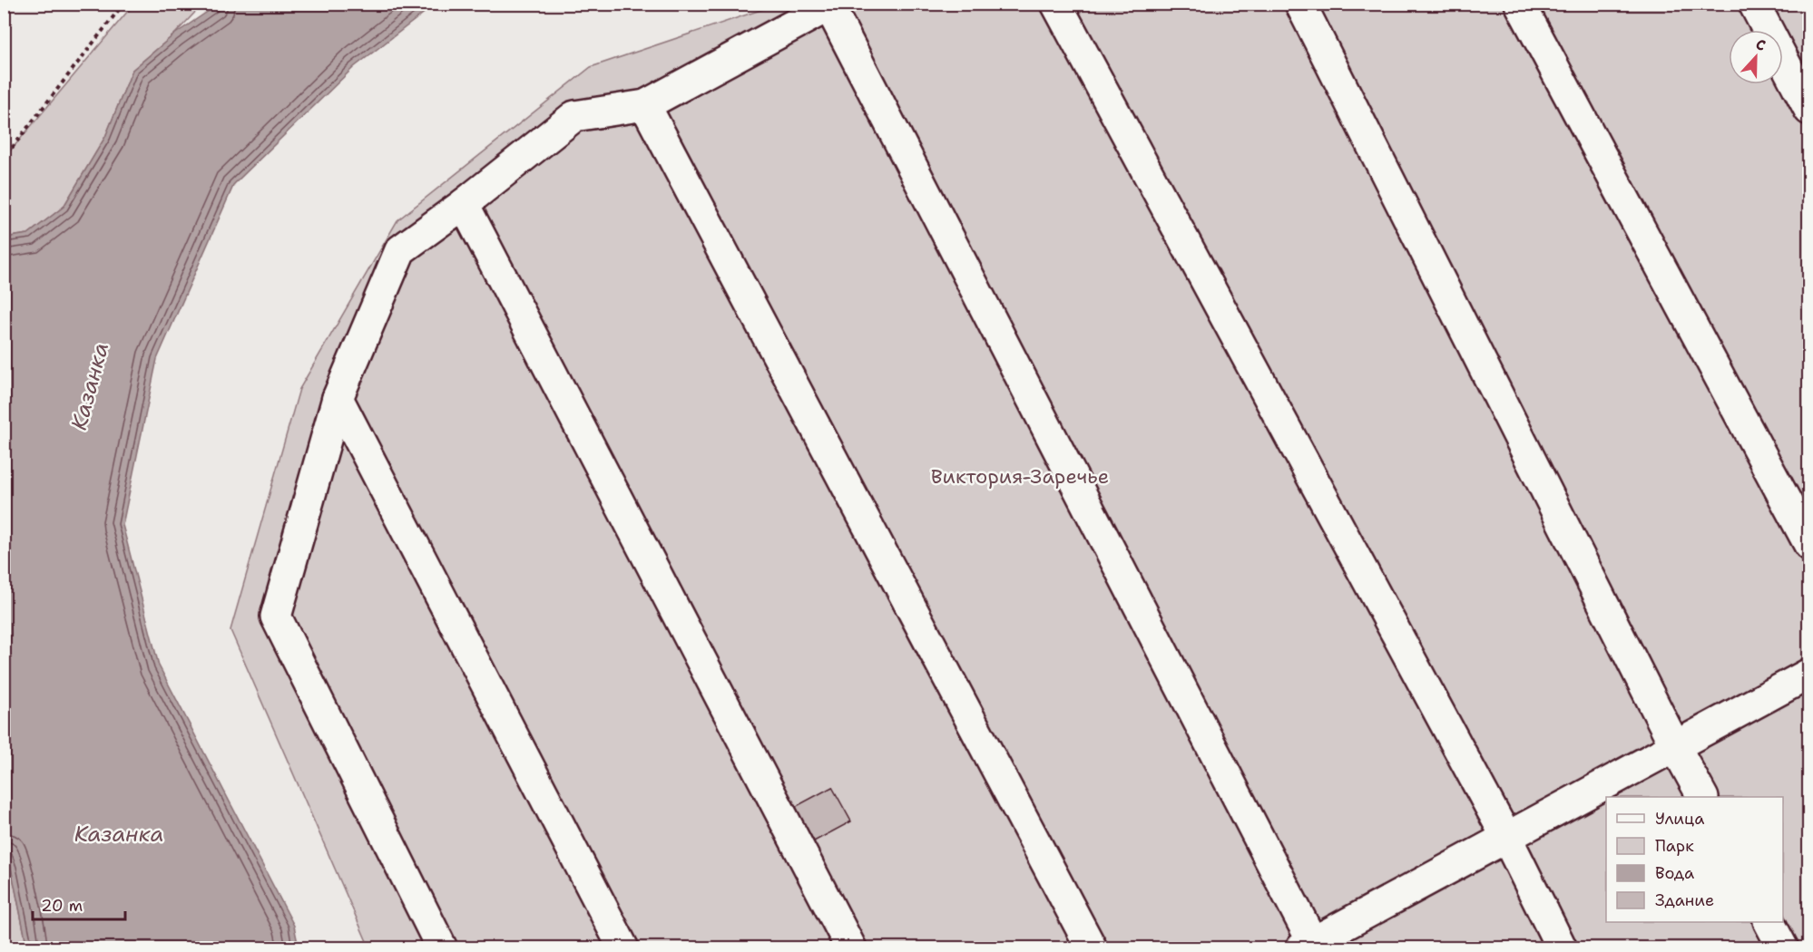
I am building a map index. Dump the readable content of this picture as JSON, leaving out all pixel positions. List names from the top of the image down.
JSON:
{
  "water": ["Казанка"],
  "parks": ["Виктория-Заречье"],
  "legend": [
    "Улица",
    "Парк",
    "Вода",
    "Здание"
  ],
  "scale_bar": "20 m",
  "north": "top"
}
